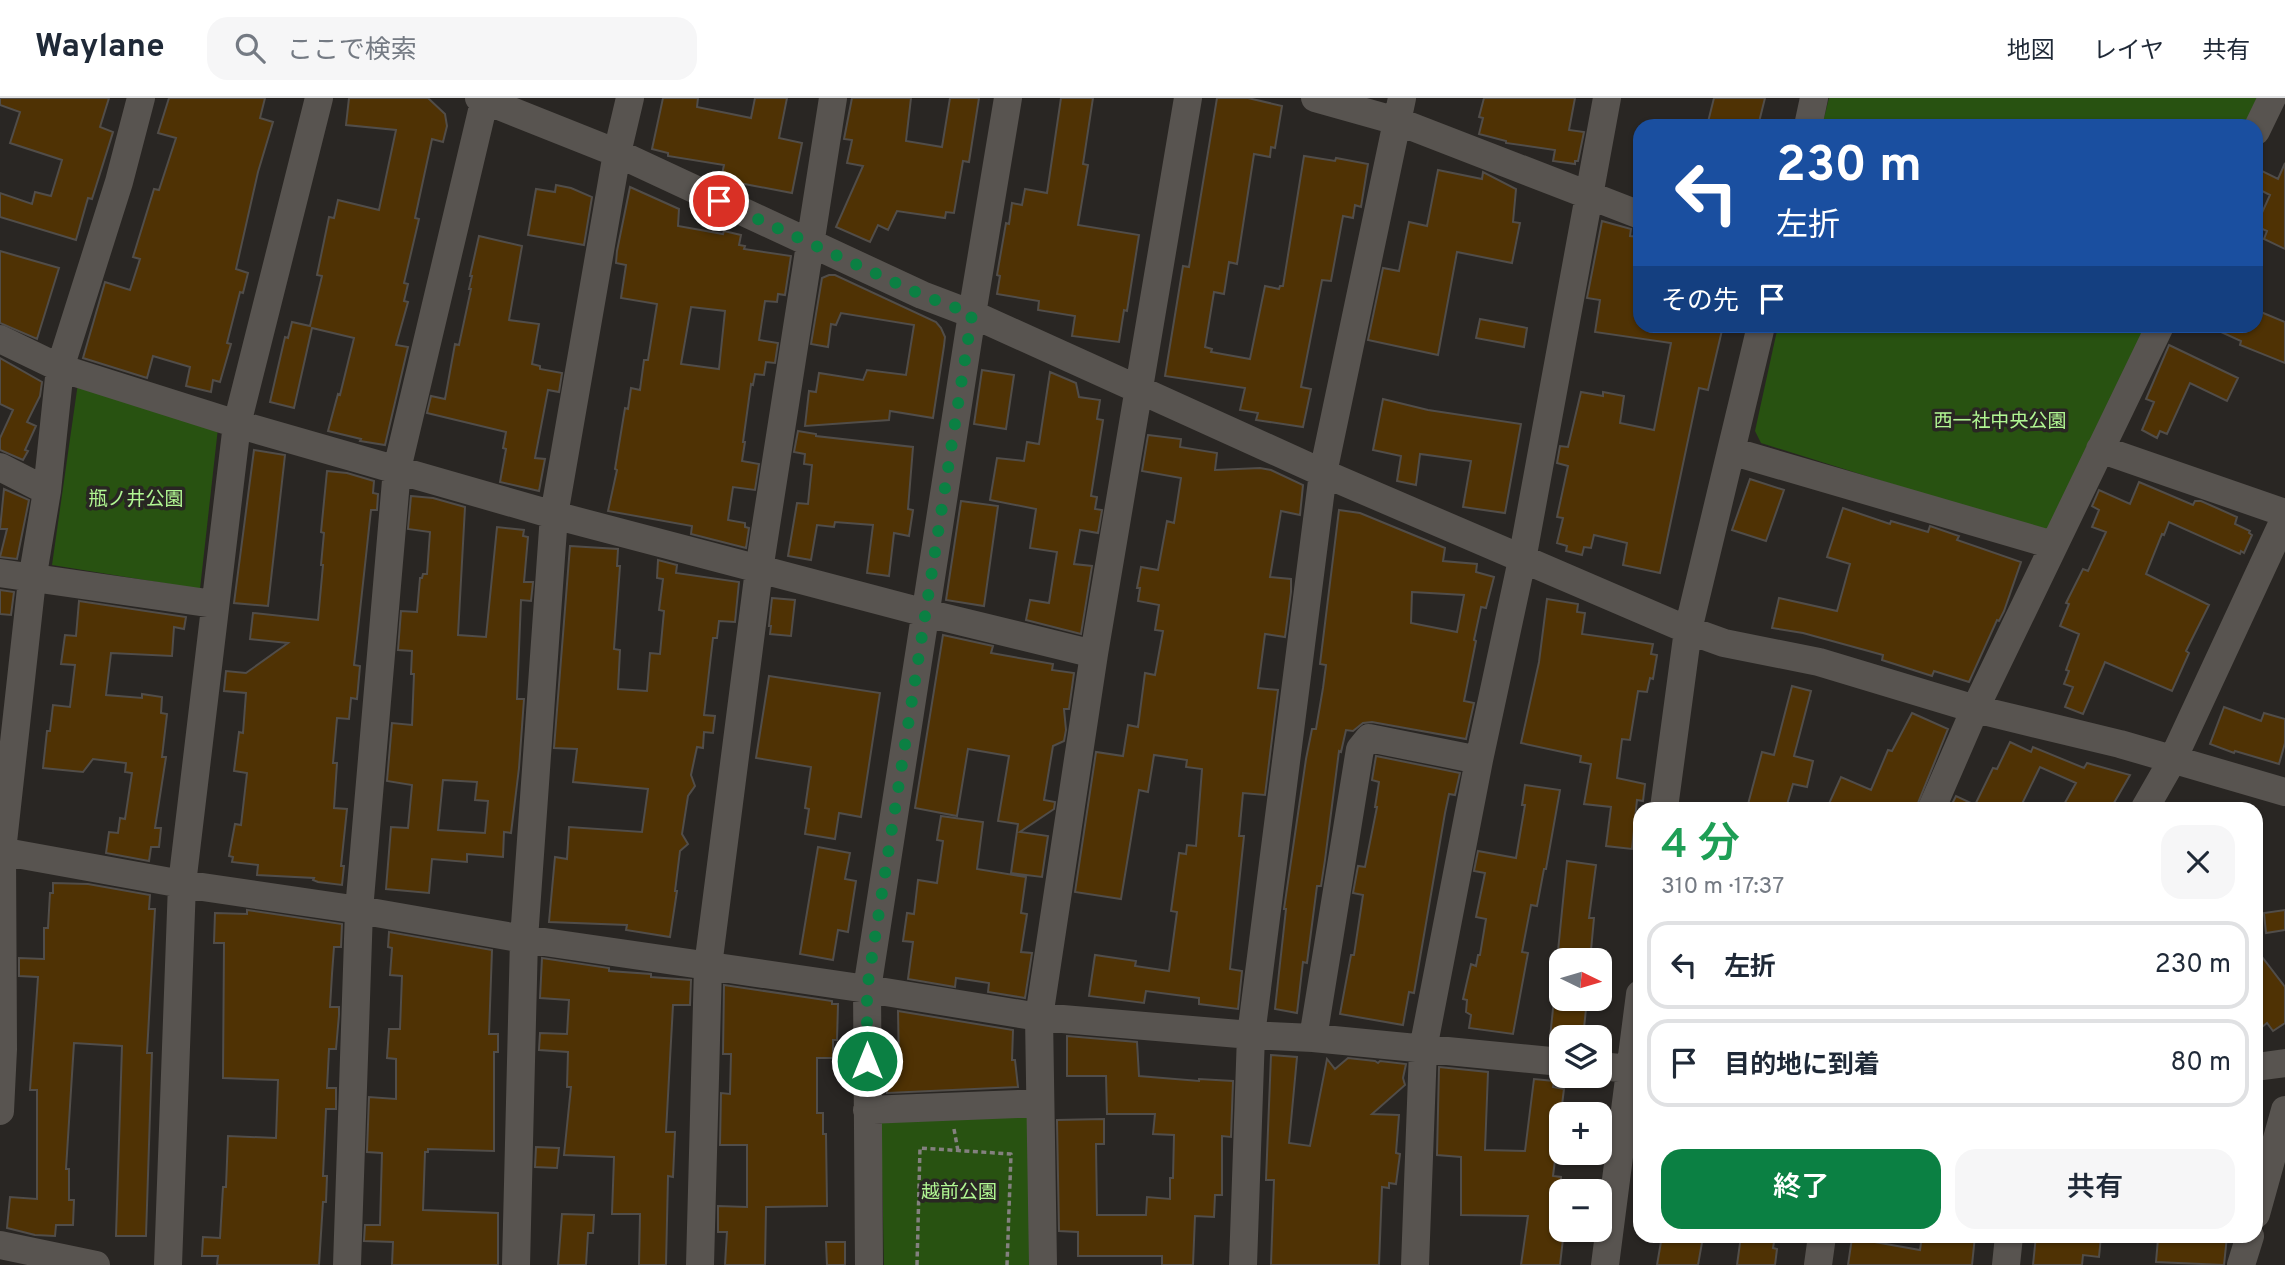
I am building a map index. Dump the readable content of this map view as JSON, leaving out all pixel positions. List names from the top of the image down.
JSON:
{
  "parks": ["西一社中央公園", "瓶ノ井公園", "越前公園"],
  "north": "right",
  "page": {
    "header": "Waylane",
    "search": "ここで検索",
    "nav": ["地図", "レイヤ", "共有"],
    "turn": ["230 m", "左折"],
    "then": "その先",
    "heading": ["4 分", "310 m · 17:37"],
    "list": [
      {
        "name": "左折",
        "value": "230 m"
      },
      {
        "name": "目的地に到着",
        "value": "80 m"
      }
    ],
    "map_buttons": ["+", "−"],
    "buttons": ["終了", "共有"]
  }
}
